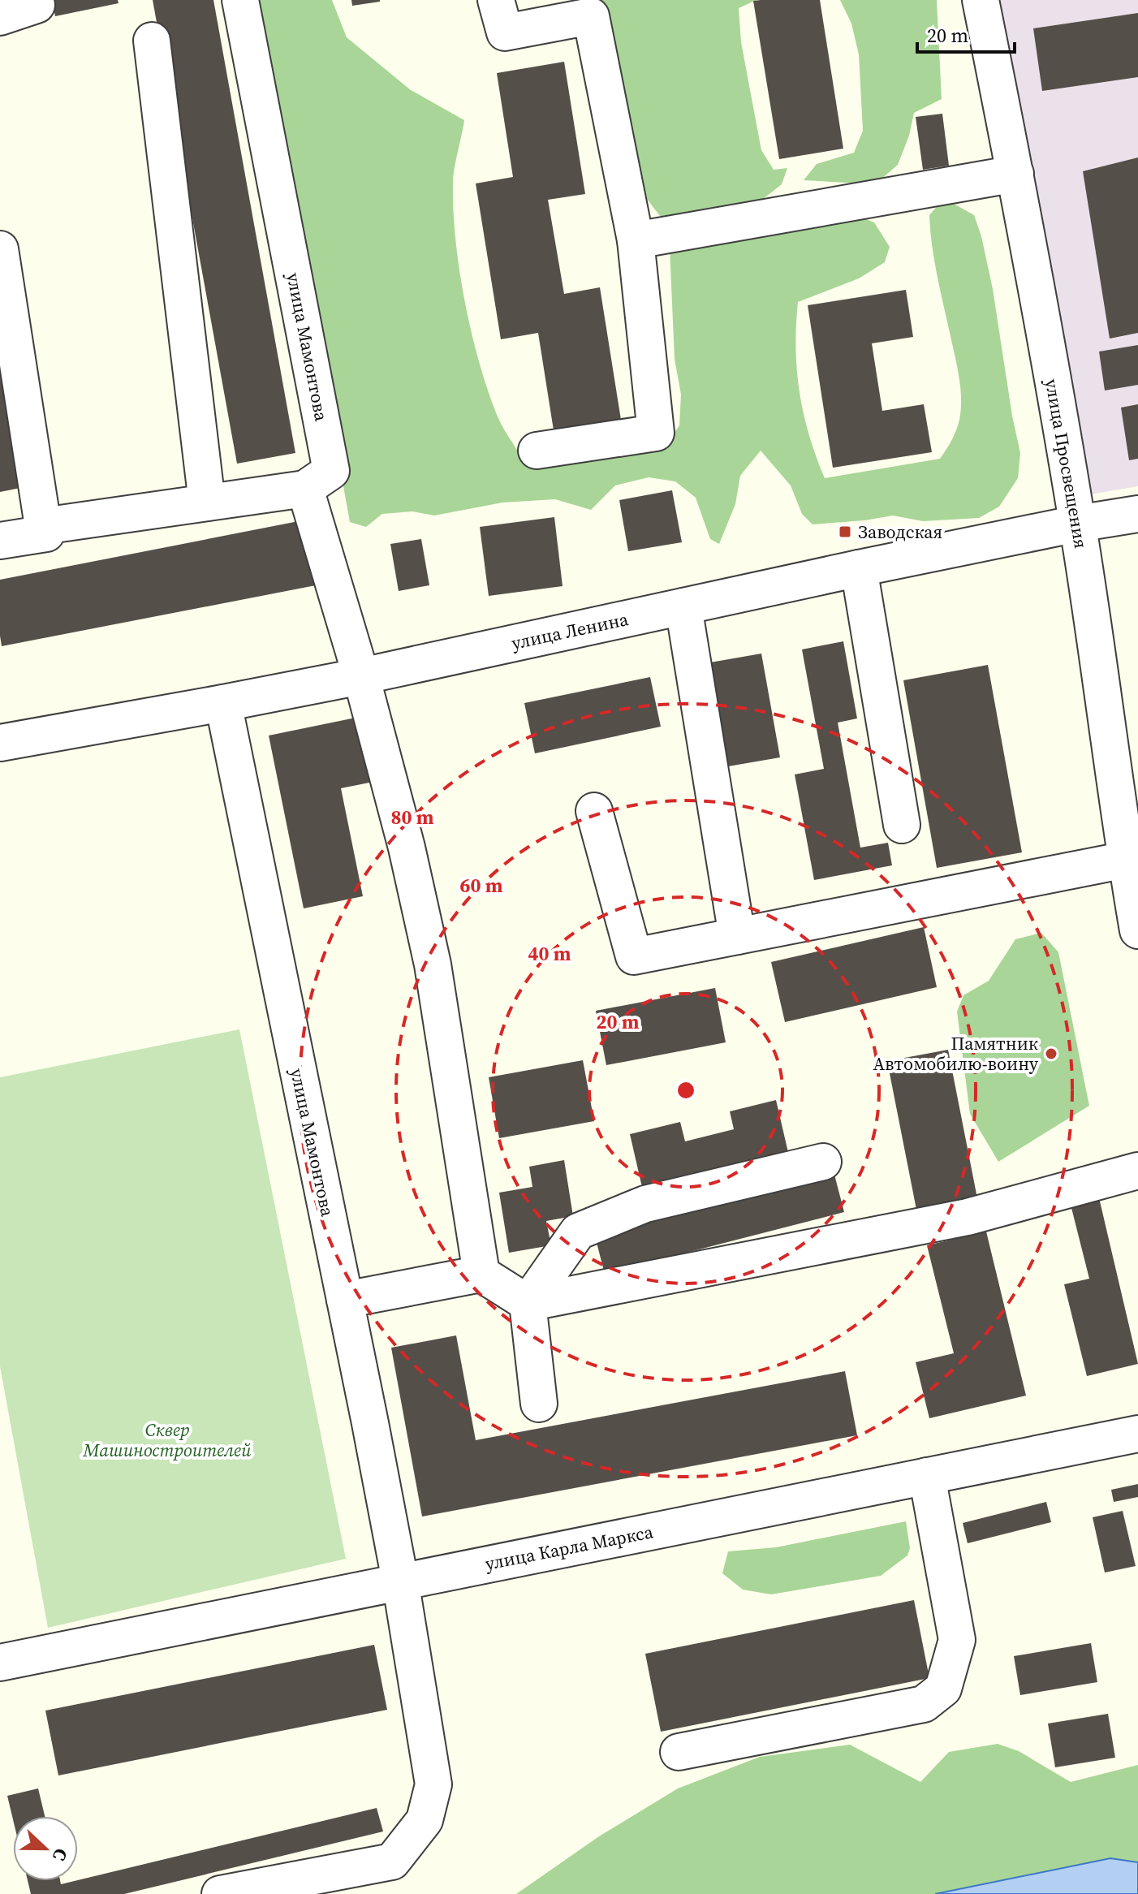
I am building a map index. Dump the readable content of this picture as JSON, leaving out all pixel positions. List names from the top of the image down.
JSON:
{
  "streets": {
    "street": [
      "улица Мамонтова",
      "улица Просвещения",
      "улица Ленина",
      "улица Карла Маркса"
    ]
  },
  "crossings": [
    ["улица Мамонтова", "улица Ленина"],
    ["улица Мамонтова", "улица Карла Маркса"],
    ["улица Просвещения", "улица Ленина"]
  ],
  "parks": ["Сквер Машиностроителей"],
  "places": {
    "transit": ["Заводская"],
    "other": ["Памятник Автомобилю-воину"]
  },
  "scale_bar": "20 m",
  "north": "right",
  "rings": [
    "80 m",
    "60 m",
    "40 m",
    "20 m"
  ]
}
